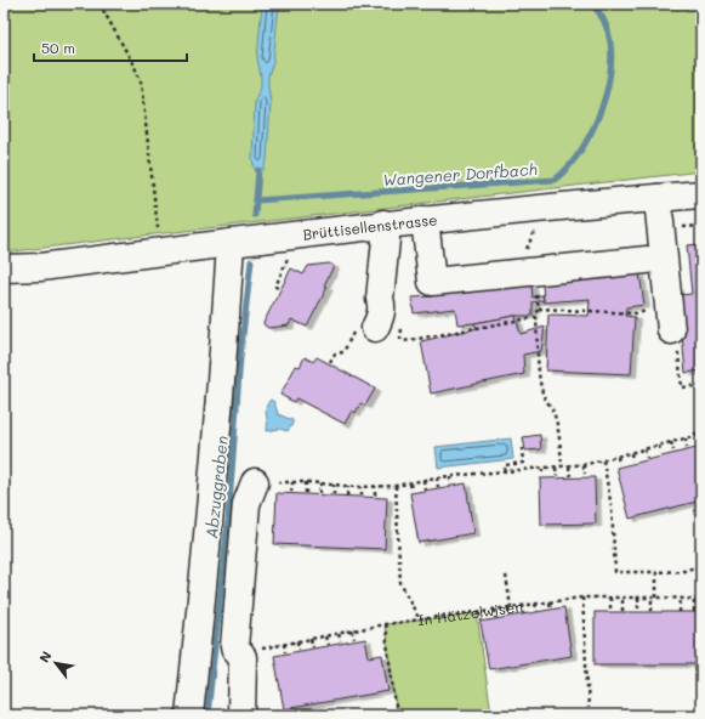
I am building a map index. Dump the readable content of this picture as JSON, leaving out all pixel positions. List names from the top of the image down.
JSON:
{
  "streets": {
    "street": ["Brüttisellenstrasse"],
    "path": ["In Hätzelwisen"]
  },
  "water": ["Wangener Dorfbach", "Abzuggraben"],
  "scale_bar": "50 m",
  "north": "top left"
}
